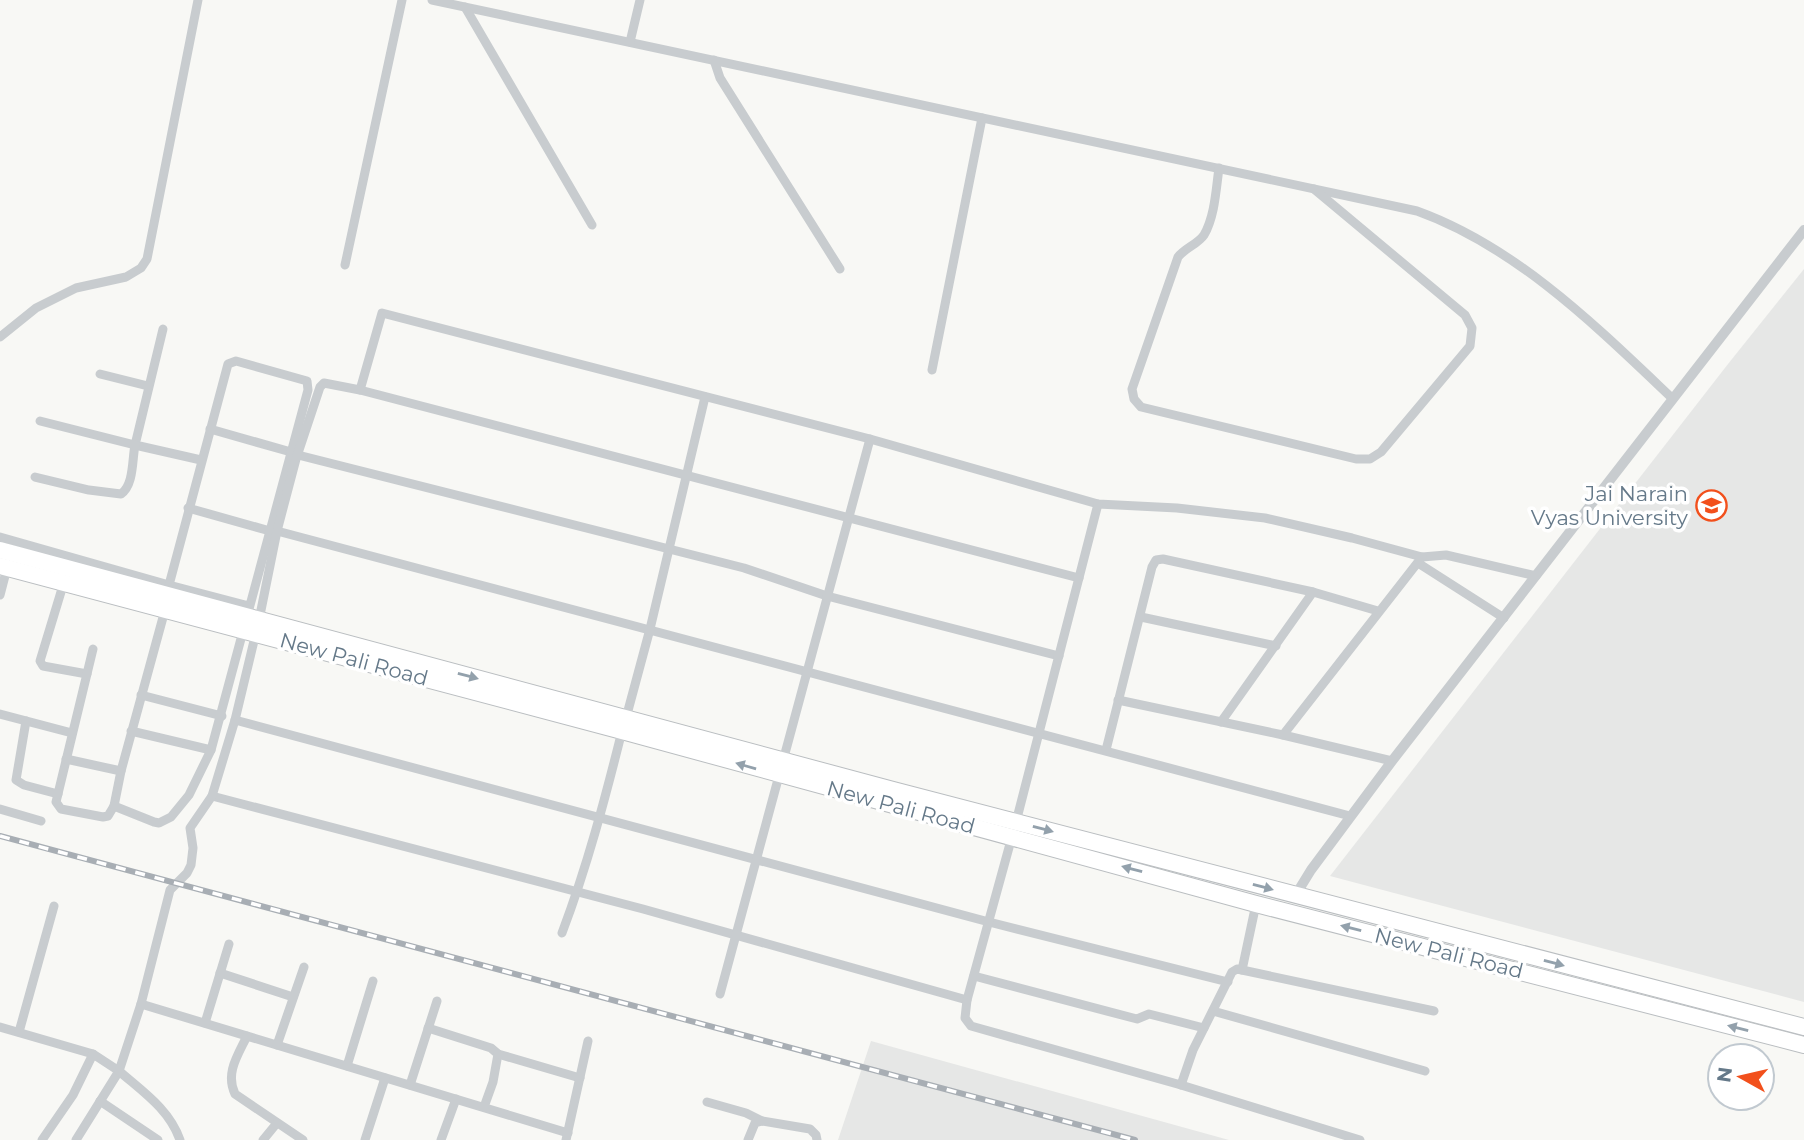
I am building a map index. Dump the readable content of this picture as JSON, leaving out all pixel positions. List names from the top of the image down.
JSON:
{
  "streets": {
    "highway": ["New Pali Road"]
  },
  "places": {
    "school or university": ["Jai Narain Vyas University"]
  },
  "north": "left"
}
